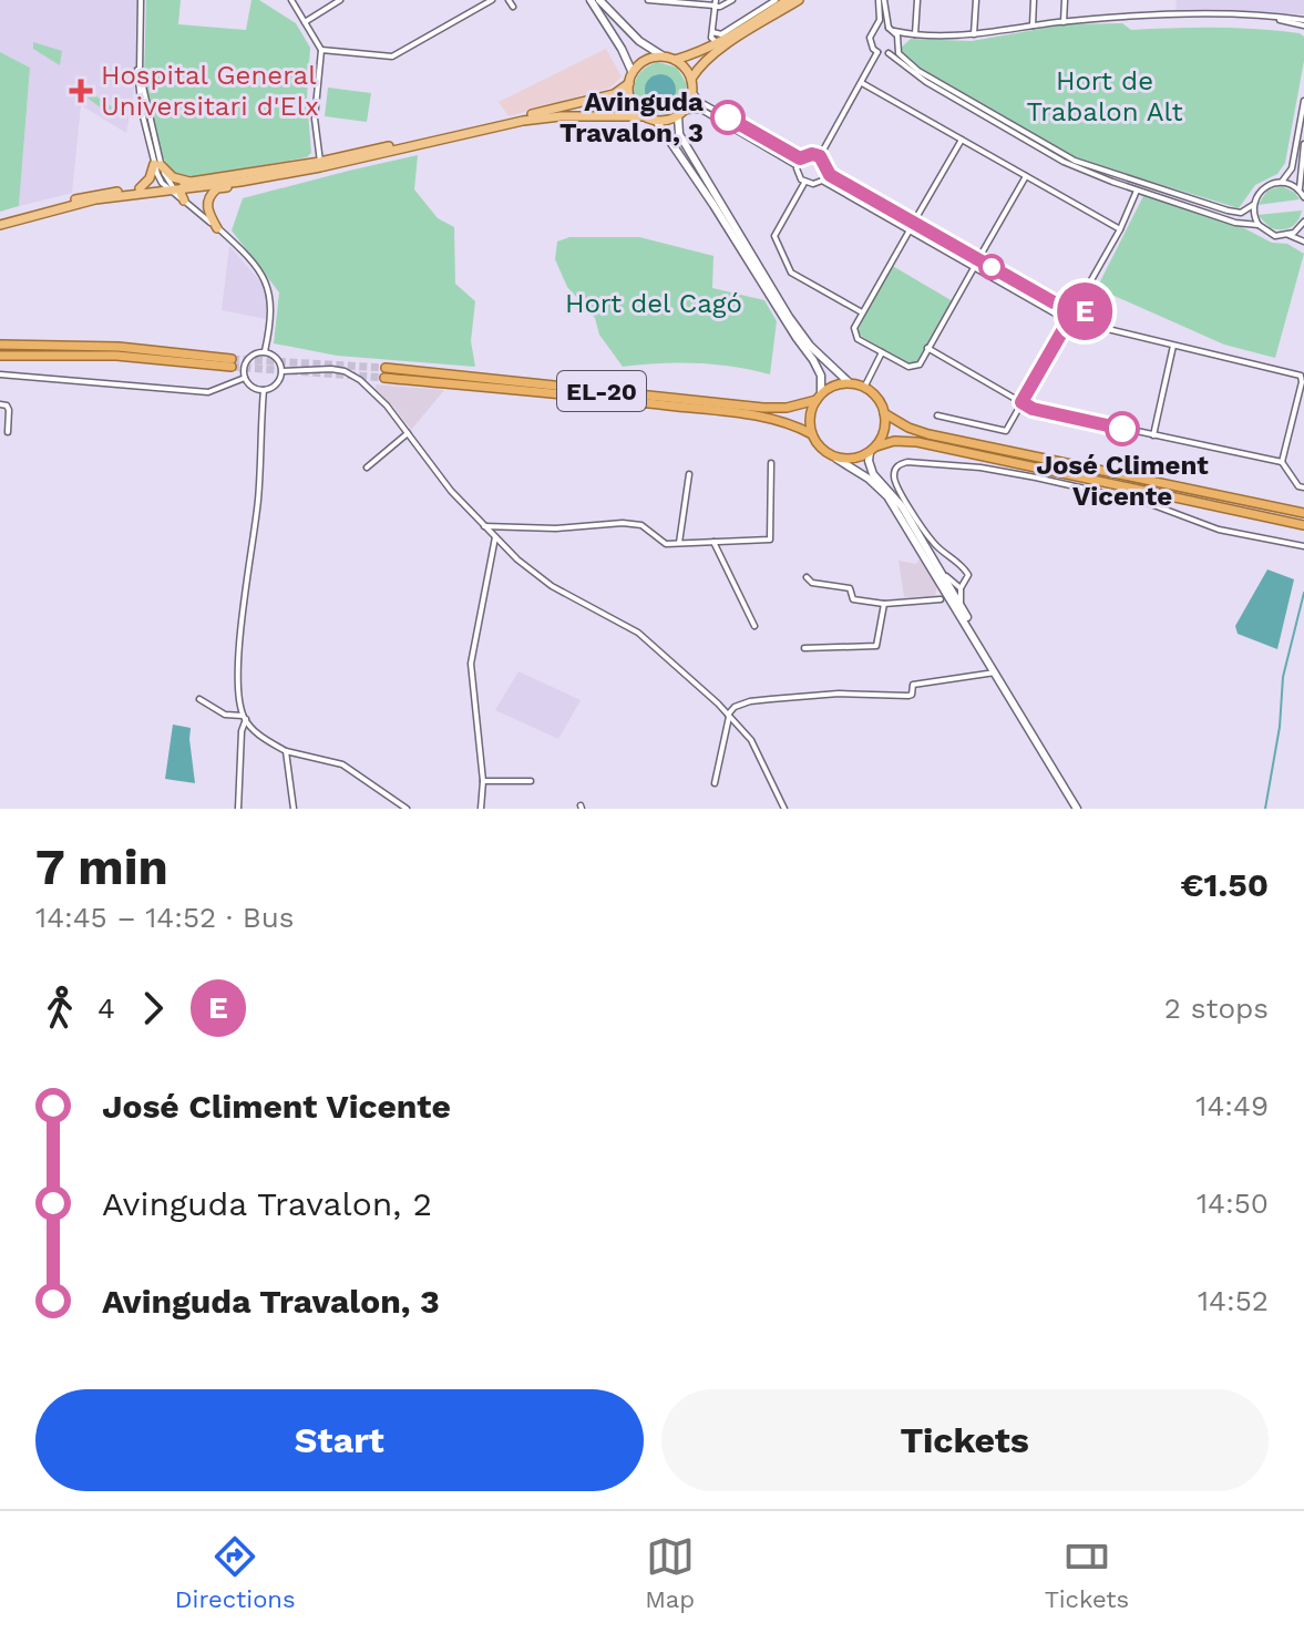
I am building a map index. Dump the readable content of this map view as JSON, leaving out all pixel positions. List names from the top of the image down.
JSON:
{
  "streets": {
    "highway": ["EL-20"]
  },
  "parks": ["Hort de Trabalon Alt", "Hort del Cagó"],
  "places": {
    "health": ["Hospital General Universitari d'Elx"],
    "other": ["Avinguda Travalon, 3", "José Climent Vicente"]
  },
  "lines": ["bus line E"],
  "page": {
    "on_map": "E",
    "heading": ["7 min", "14:45 – 14:52 · Bus", "€1.50"],
    "legs": ["4", "E", "2 stops"],
    "list": [
      {
        "name": "José Climent Vicente",
        "value": "14:49"
      },
      {
        "name": "Avinguda Travalon, 2",
        "value": "14:50"
      },
      {
        "name": "Avinguda Travalon, 3",
        "value": "14:52"
      }
    ],
    "buttons": ["Start", "Tickets"],
    "tabs": ["Directions", "Map", "Tickets"]
  }
}
